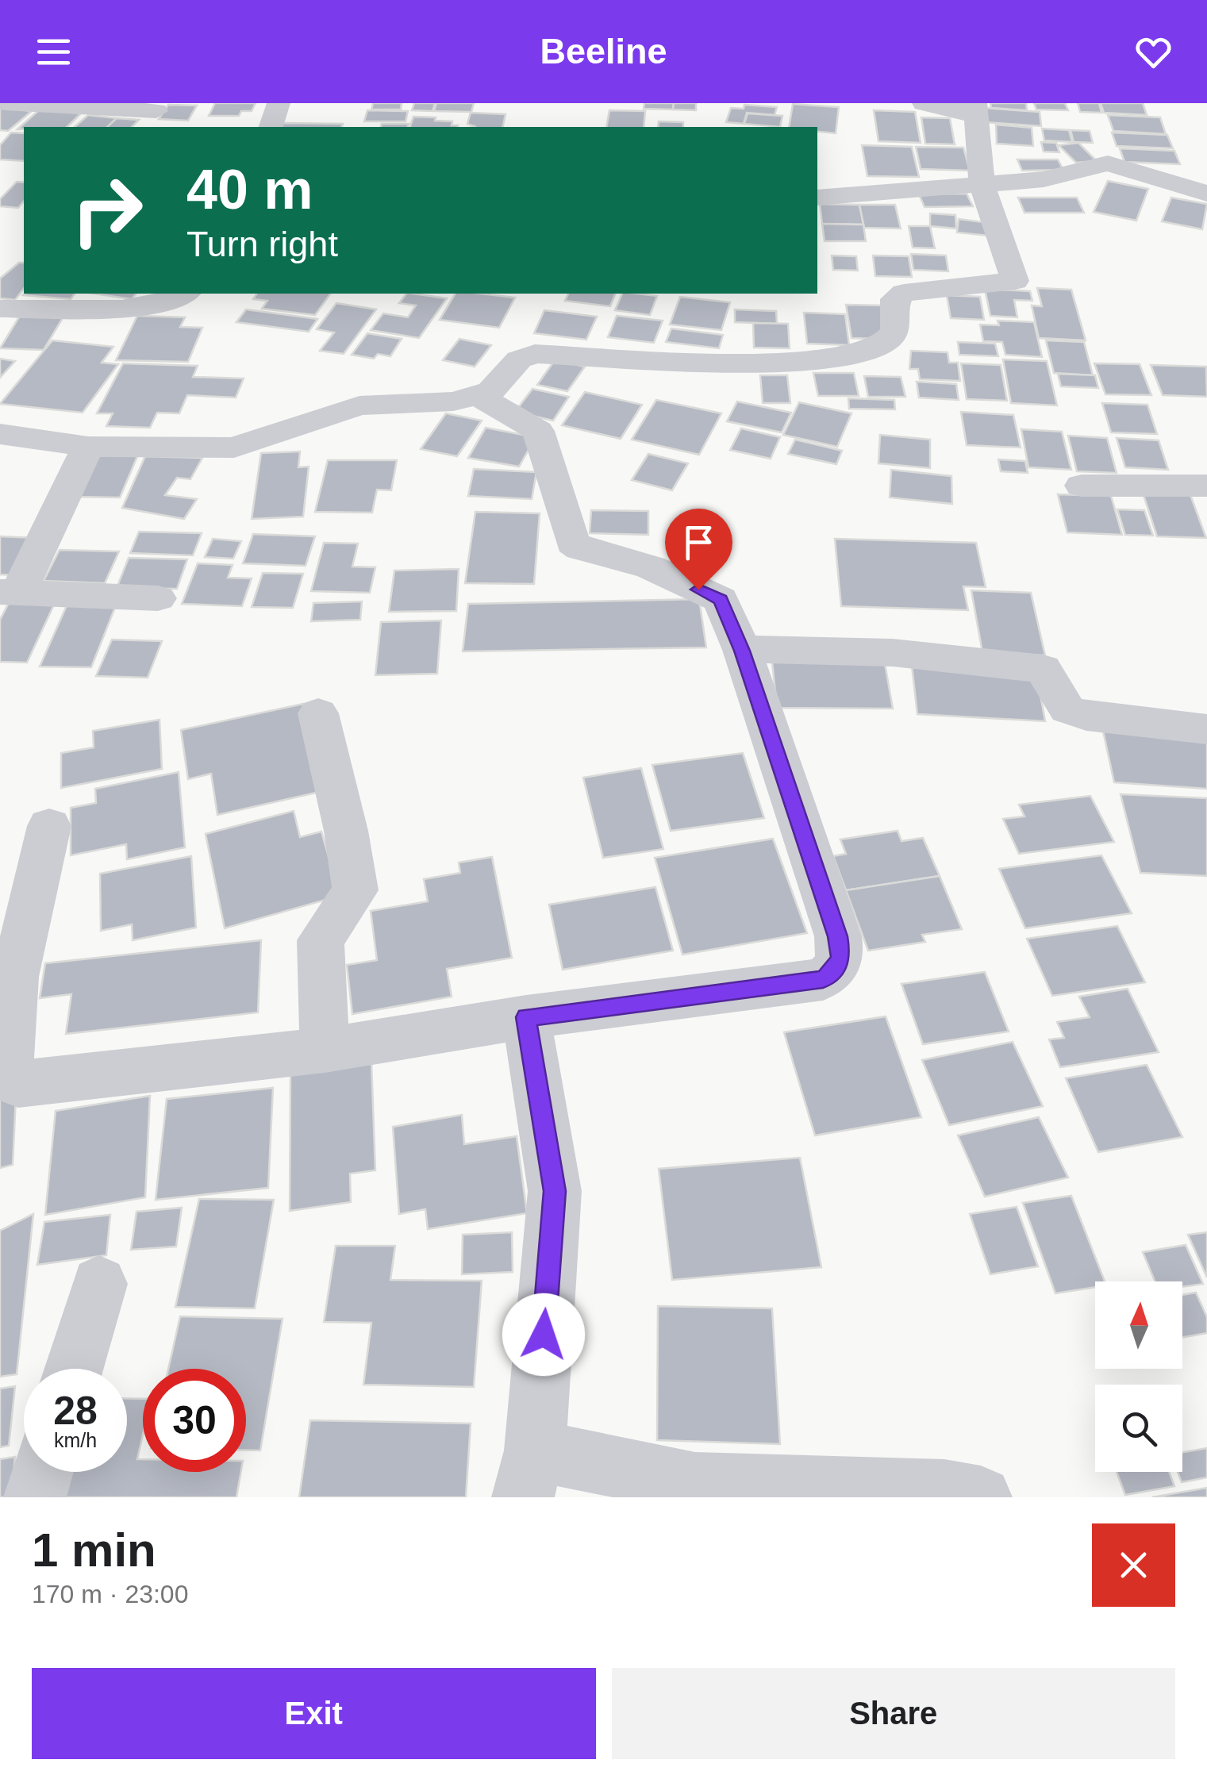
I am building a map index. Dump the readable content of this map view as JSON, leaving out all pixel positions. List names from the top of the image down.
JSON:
{
  "north": "top",
  "page": {
    "header": "Beeline",
    "turn": ["40 m", "Turn right"],
    "speed": "28 km/h",
    "limit": "30",
    "heading": ["1 min", "170 m · 23:00"],
    "buttons": ["Exit", "Share"]
  }
}
